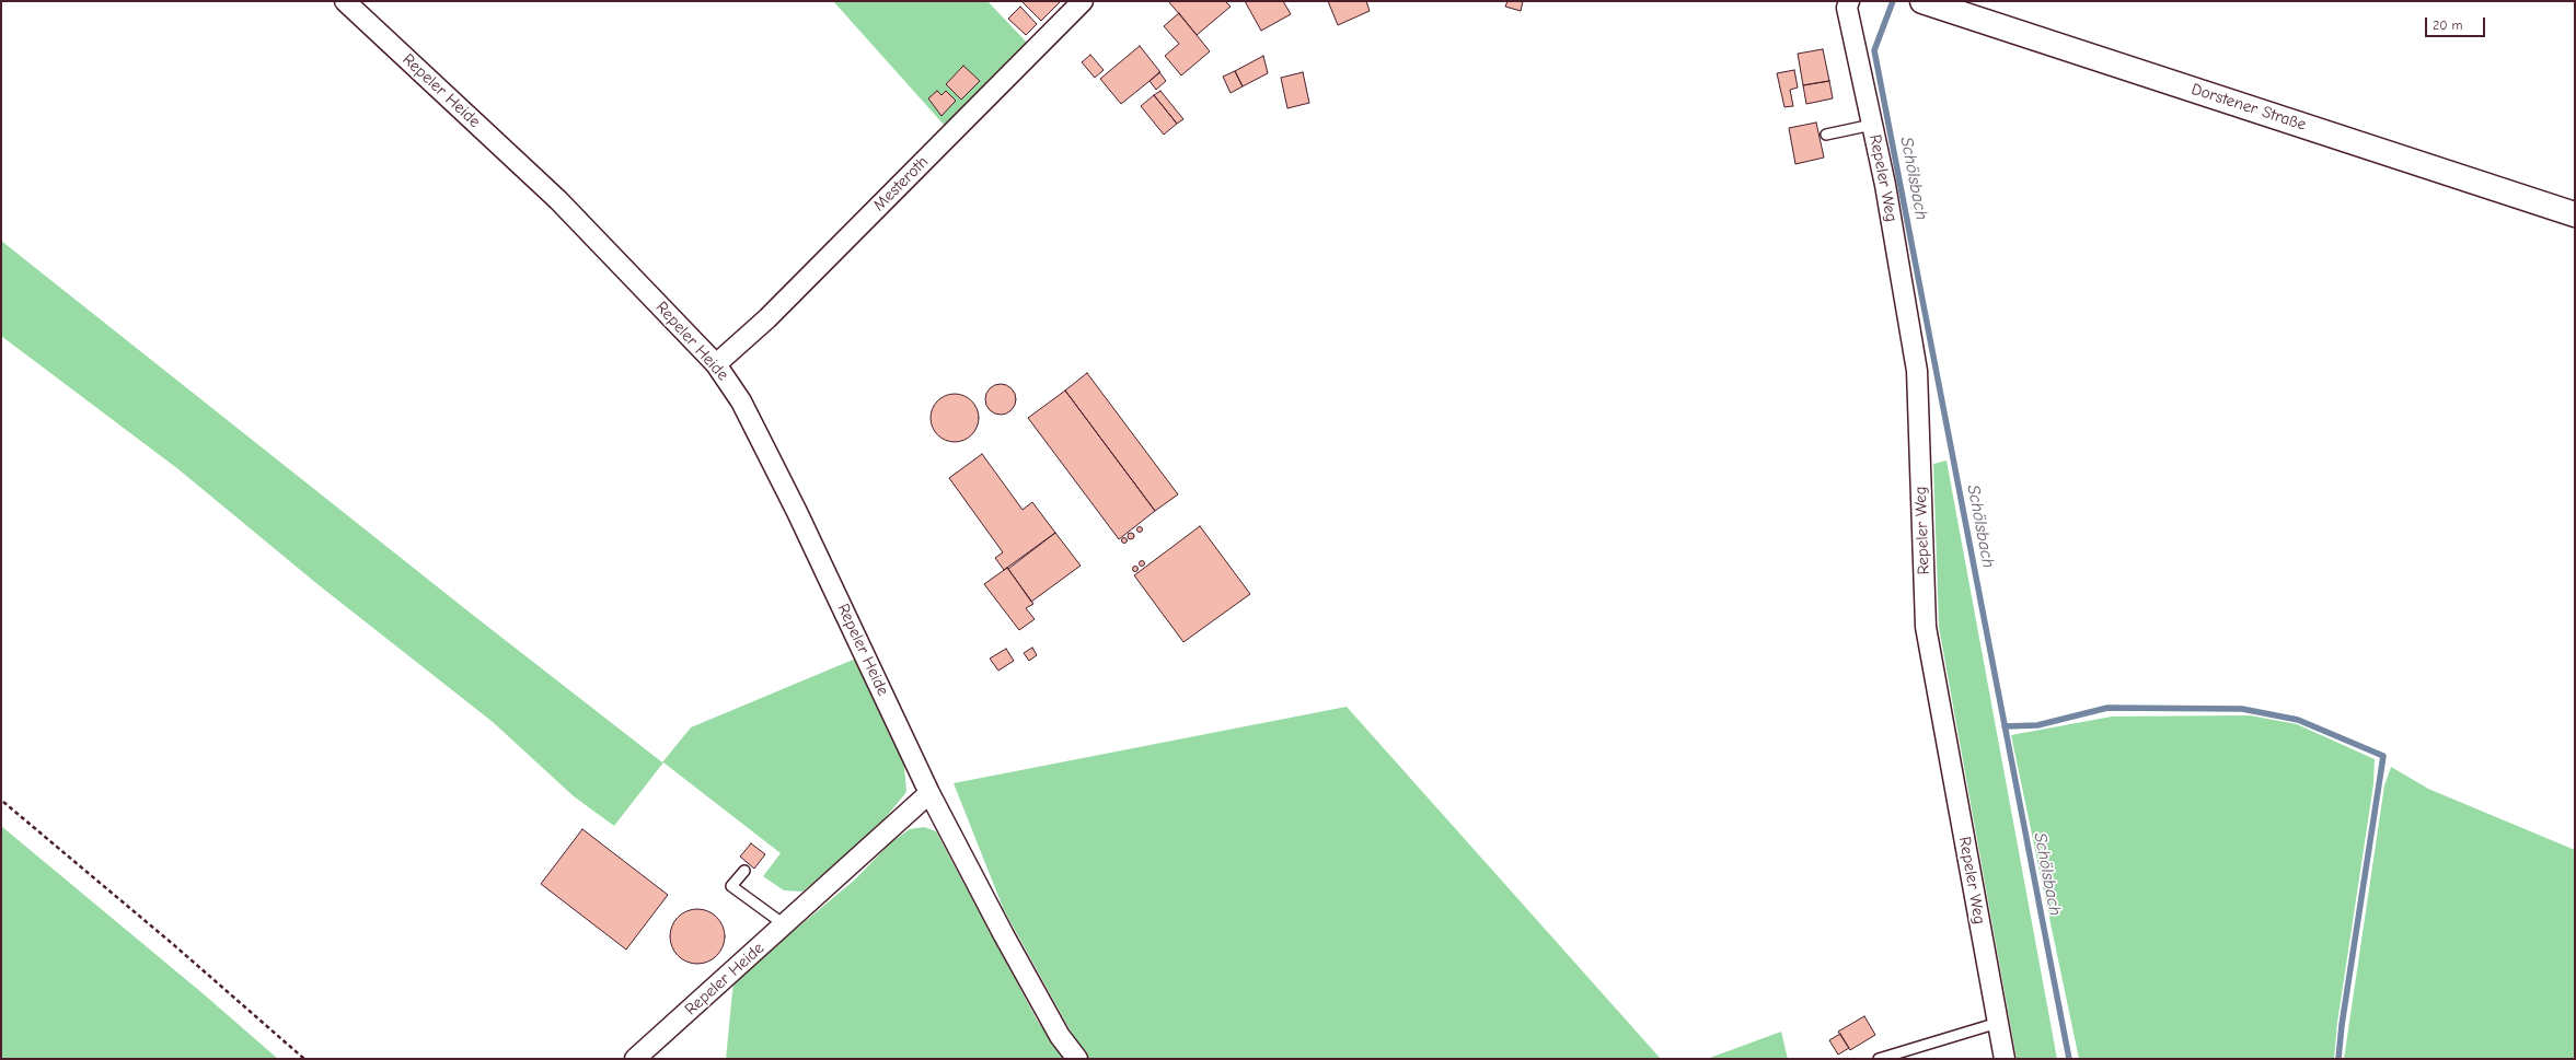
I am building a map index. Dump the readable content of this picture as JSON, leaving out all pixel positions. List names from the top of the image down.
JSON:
{
  "streets": {
    "main road": ["Dorstener Straße"],
    "street": ["Repeler Heide", "Repeler Weg", "Mesteroth"]
  },
  "crossings": [
    ["Repeler Heide", "Mesteroth"]
  ],
  "water": ["Schölsbach"],
  "scale_bar": "20 m"
}
